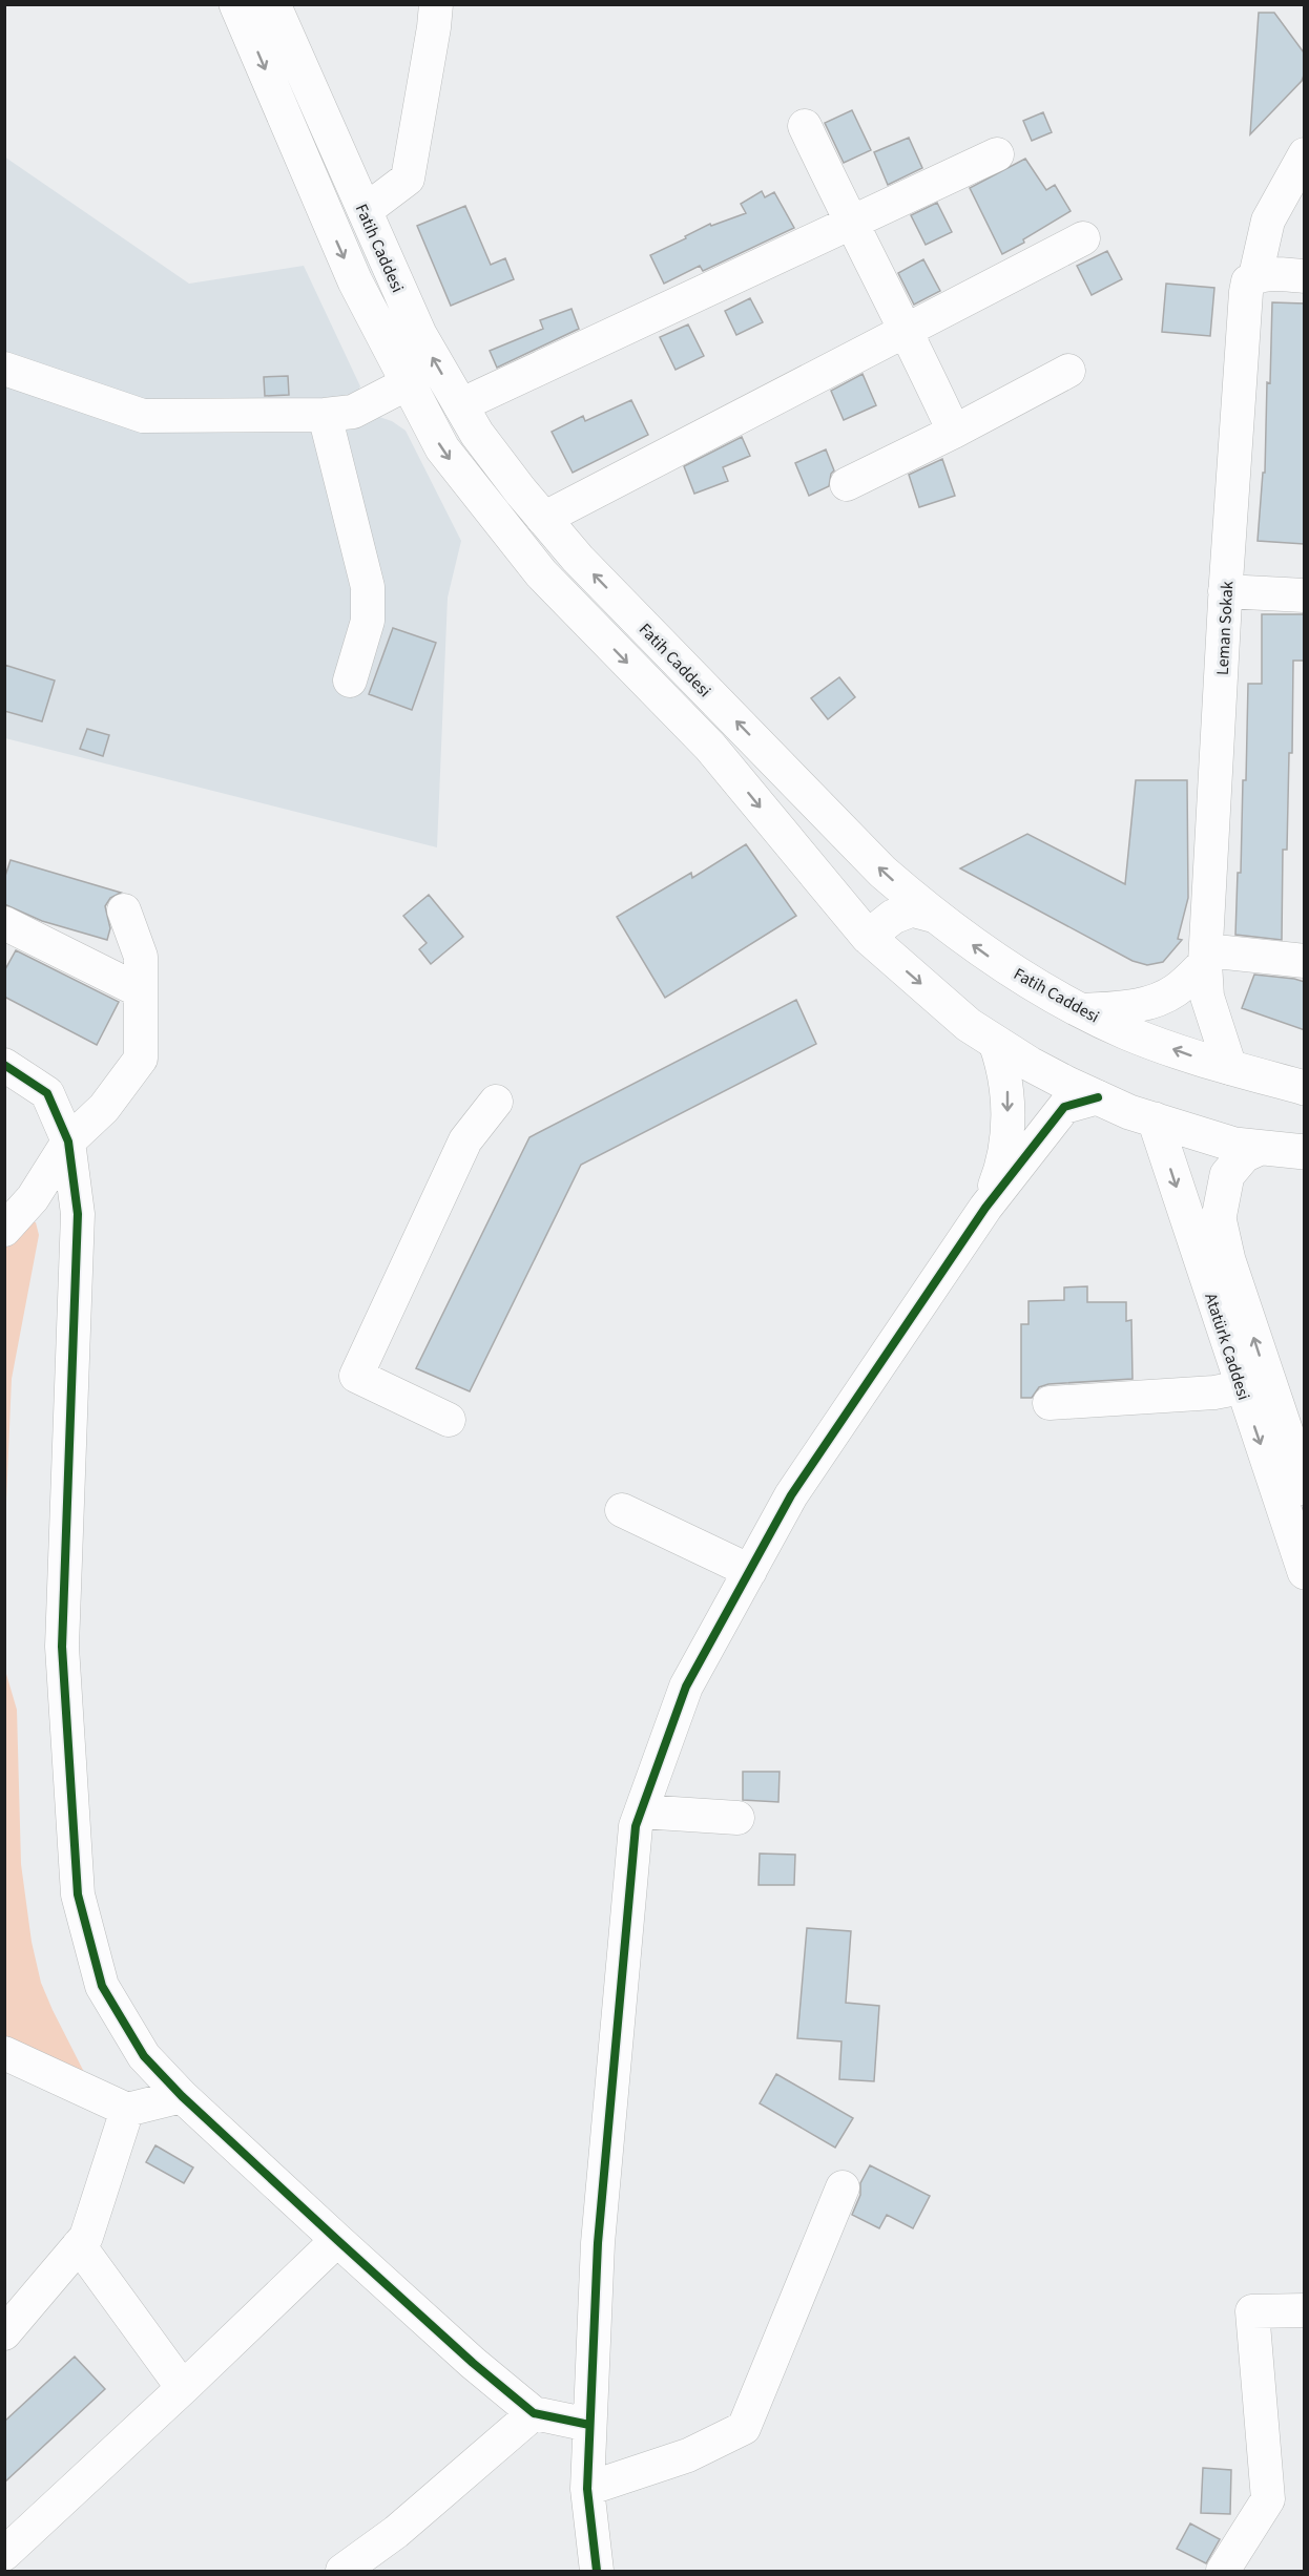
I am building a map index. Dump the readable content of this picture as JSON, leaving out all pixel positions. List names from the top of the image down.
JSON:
{
  "streets": {
    "main road": ["Fatih Caddesi", "Atatürk Caddesi"],
    "street": ["Leman Sokak"]
  },
  "crossings": [
    ["Fatih Caddesi", "Leman Sokak"],
    ["Fatih Caddesi", "Atatürk Caddesi"]
  ]
}
